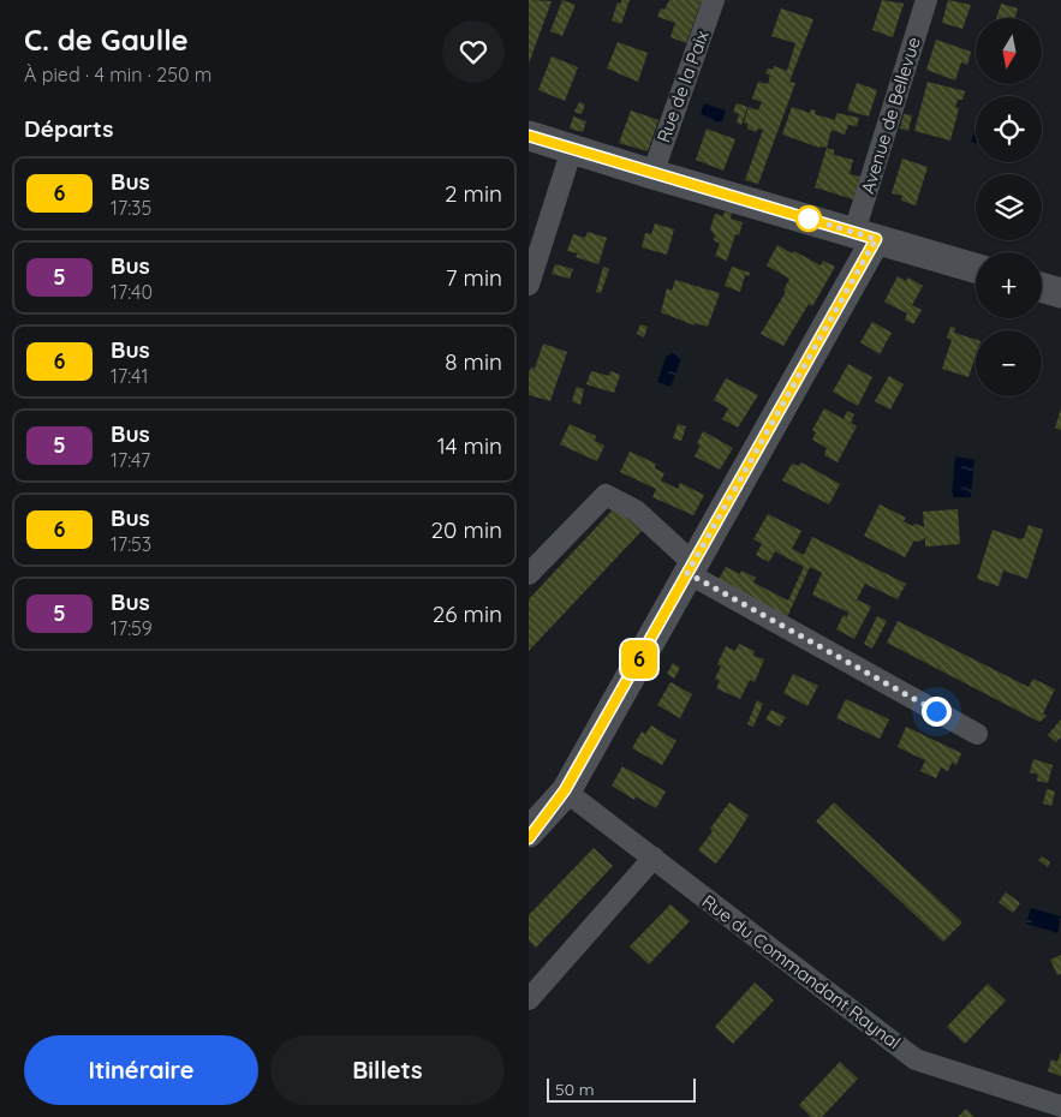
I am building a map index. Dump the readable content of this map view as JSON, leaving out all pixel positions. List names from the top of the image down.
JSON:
{
  "streets": {
    "street": ["Rue de la Paix", "Avenue de Bellevue", "Rue du Commandant Raynal"]
  },
  "lines": ["bus line 6"],
  "scale_bar": "50 m",
  "north": "bottom",
  "page": {
    "heading": [
      ["C. de Gaulle", "À pied · 4 min · 250 m"],
      "Départs"
    ],
    "on_map": "6",
    "map_buttons": ["+", "−"],
    "list": [
      {
        "mark": "6",
        "name": "Bus",
        "note": "17:35",
        "value": "2 min"
      },
      {
        "mark": "5",
        "name": "Bus",
        "note": "17:40",
        "value": "7 min"
      },
      {
        "mark": "6",
        "name": "Bus",
        "note": "17:41",
        "value": "8 min"
      },
      {
        "mark": "5",
        "name": "Bus",
        "note": "17:47",
        "value": "14 min"
      },
      {
        "mark": "6",
        "name": "Bus",
        "note": "17:53",
        "value": "20 min"
      },
      {
        "mark": "5",
        "name": "Bus",
        "note": "17:59",
        "value": "26 min"
      }
    ],
    "buttons": ["Itinéraire", "Billets"],
    "scale": "50 m"
  }
}
